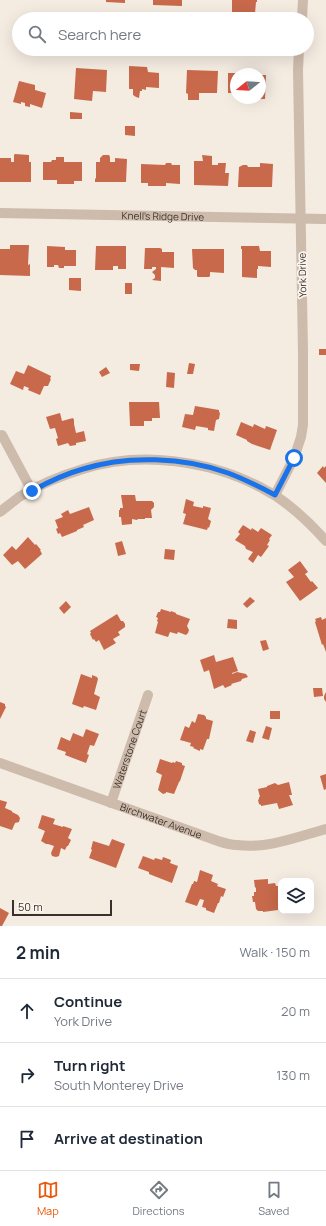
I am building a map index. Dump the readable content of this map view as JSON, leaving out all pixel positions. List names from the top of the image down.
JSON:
{
  "streets": {
    "street": [
      "Knell's Ridge Drive",
      "York Drive",
      "Waterstone Court",
      "Birchwater Avenue"
    ]
  },
  "crossings": [
    ["Knell's Ridge Drive", "York Drive"],
    ["Waterstone Court", "Birchwater Avenue"]
  ],
  "scale_bar": "50 m",
  "north": "left",
  "page": {
    "search": "Search here",
    "scale": "50 m",
    "heading": ["2 min", "Walk · 150 m"],
    "list": [
      ["Continue", "York Drive", "20 m"],
      ["Turn right", "South Monterey Drive", "130 m"],
      "Arrive at destination"
    ],
    "nav": ["Map", "Directions", "Saved"]
  }
}
